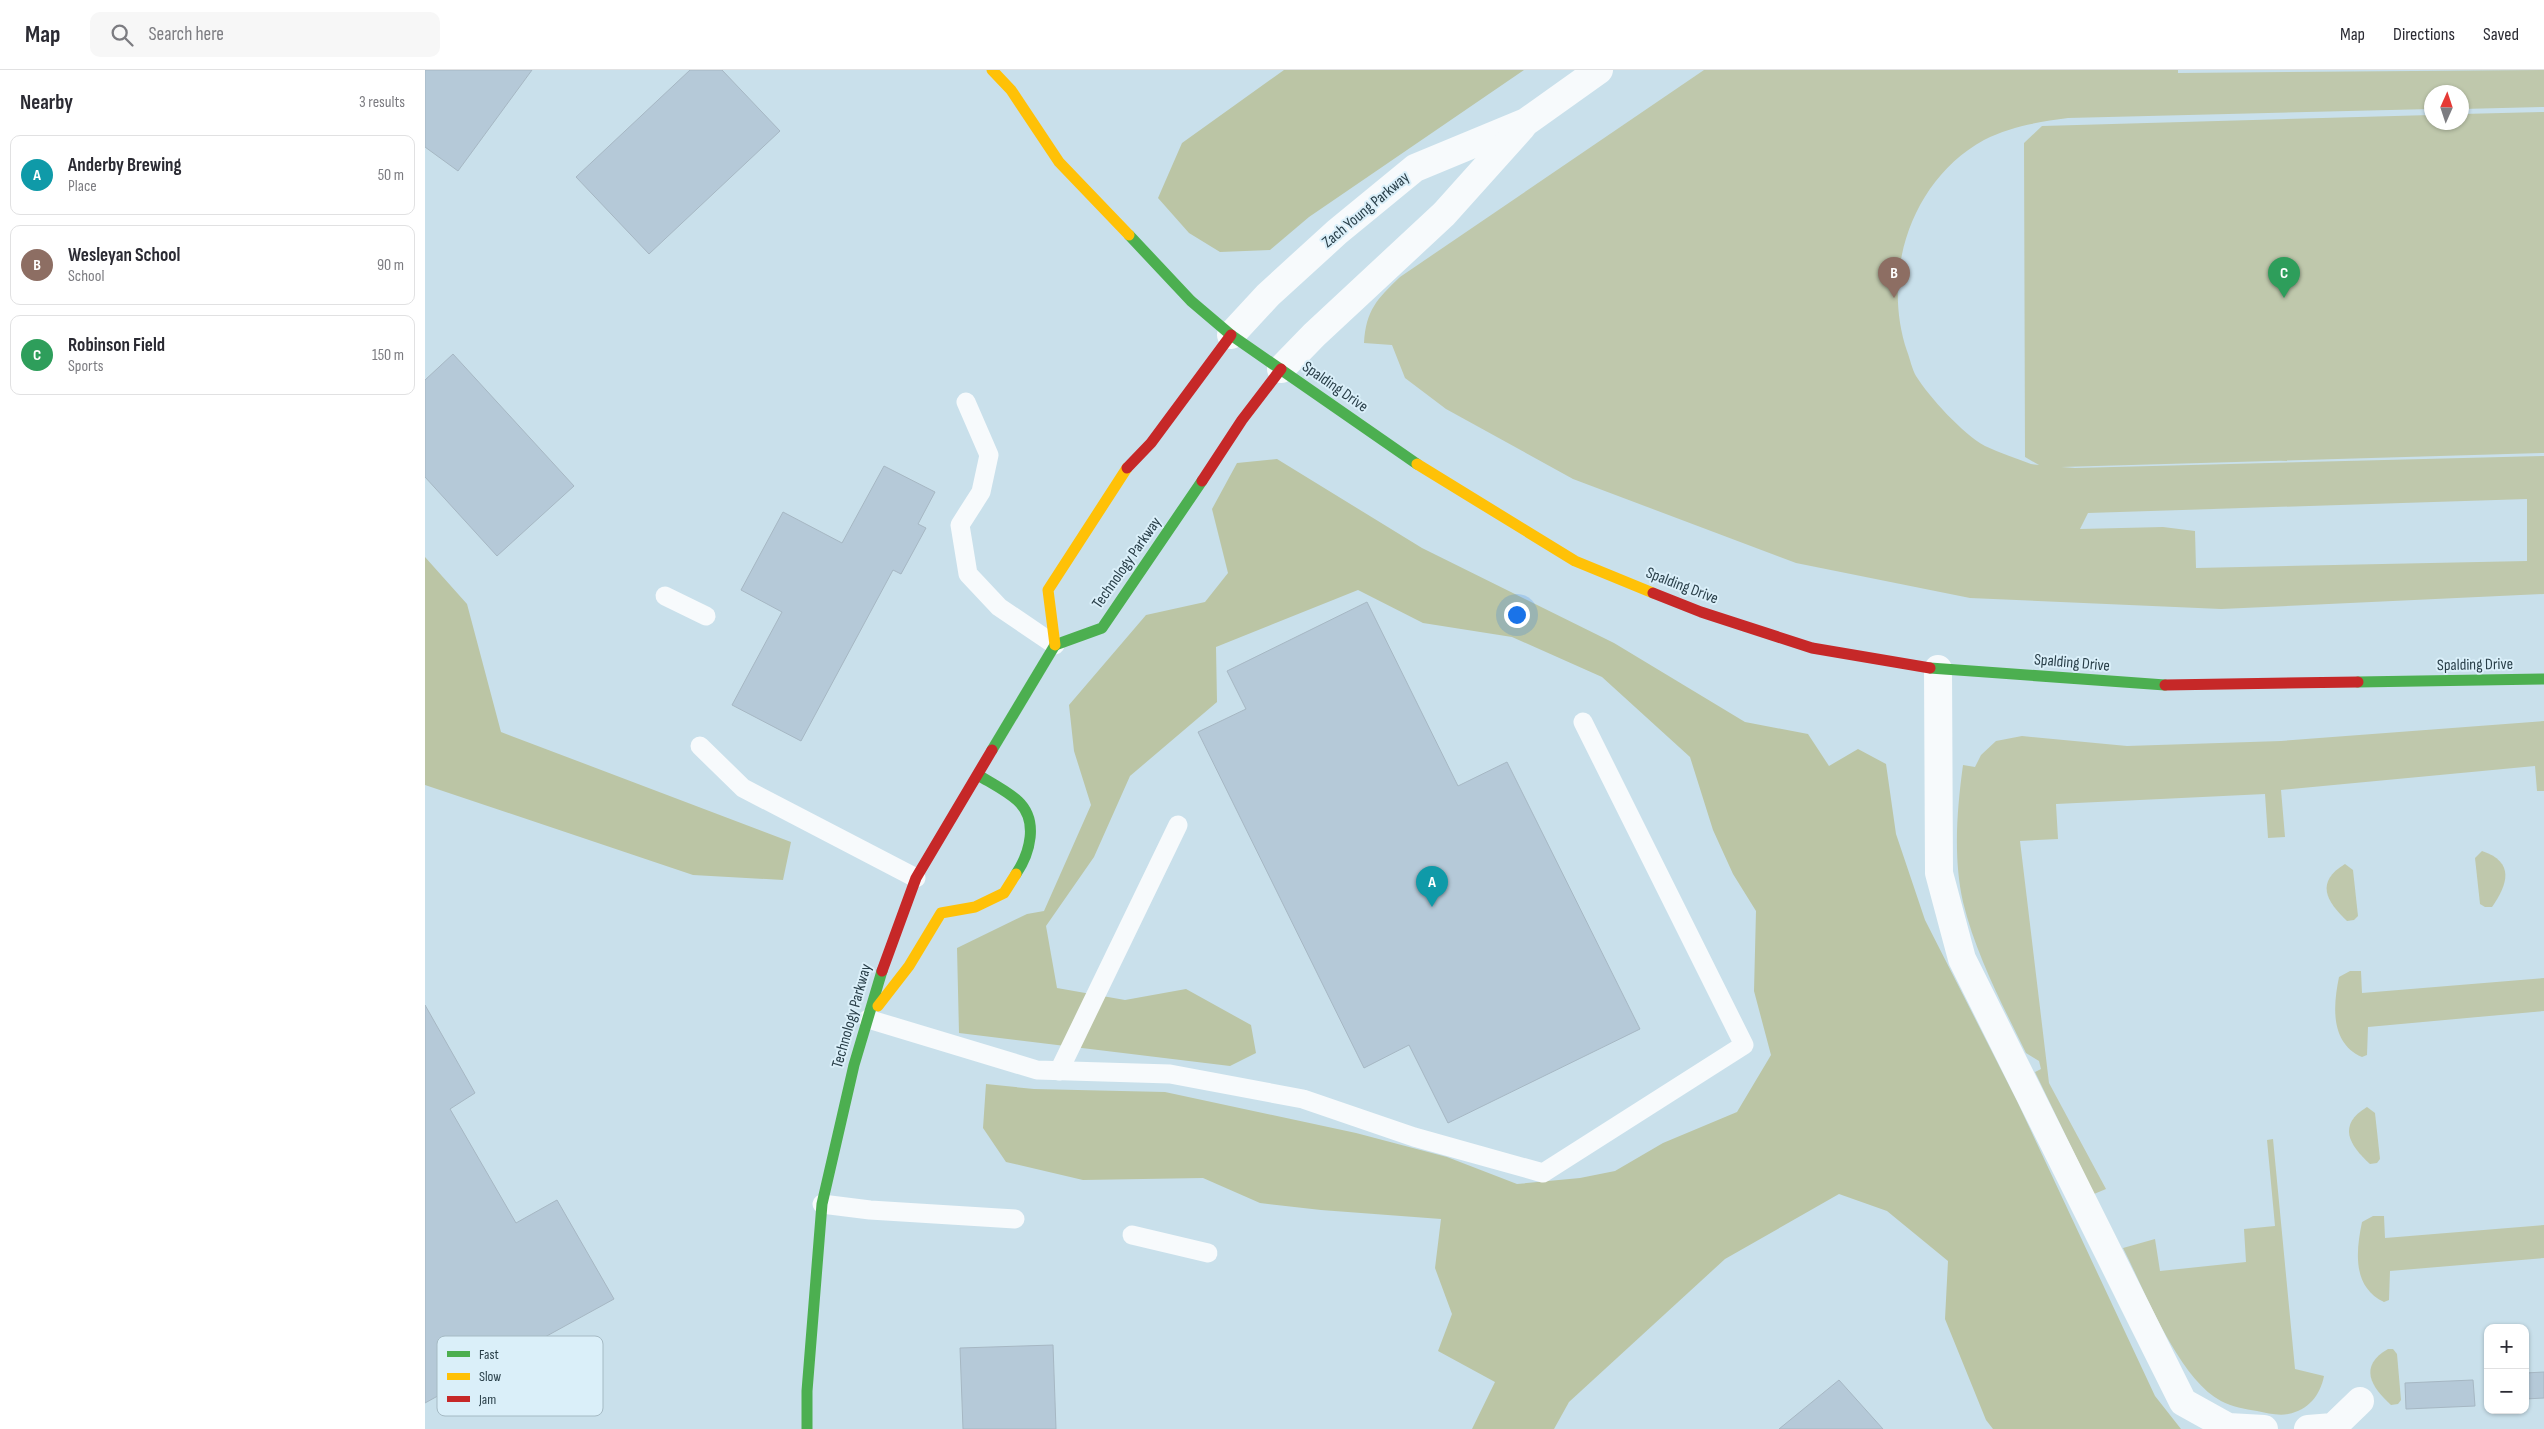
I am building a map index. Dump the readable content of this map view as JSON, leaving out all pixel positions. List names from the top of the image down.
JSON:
{
  "streets": {
    "street": ["Zach Young Parkway", "Spalding Drive", "Technology Parkway"]
  },
  "crossings": [
    ["Zach Young Parkway", "Spalding Drive"],
    ["Zach Young Parkway", "Technology Parkway"],
    ["Spalding Drive", "Technology Parkway"]
  ],
  "legend": ["Fast", "Slow", "Jam"],
  "north": "top",
  "page": {
    "header": "Map",
    "search": "Search here",
    "nav": ["Map", "Directions", "Saved"],
    "heading": ["Nearby", "3 results"],
    "list": [
      {
        "mark": "A",
        "name": "Anderby Brewing",
        "note": "Place",
        "value": "50 m"
      },
      {
        "mark": "B",
        "name": "Wesleyan School",
        "note": "School",
        "value": "90 m"
      },
      {
        "mark": "C",
        "name": "Robinson Field",
        "note": "Sports",
        "value": "150 m"
      }
    ],
    "pins": ["B", "C", "A"],
    "map_buttons": ["+", "−"]
  }
}
